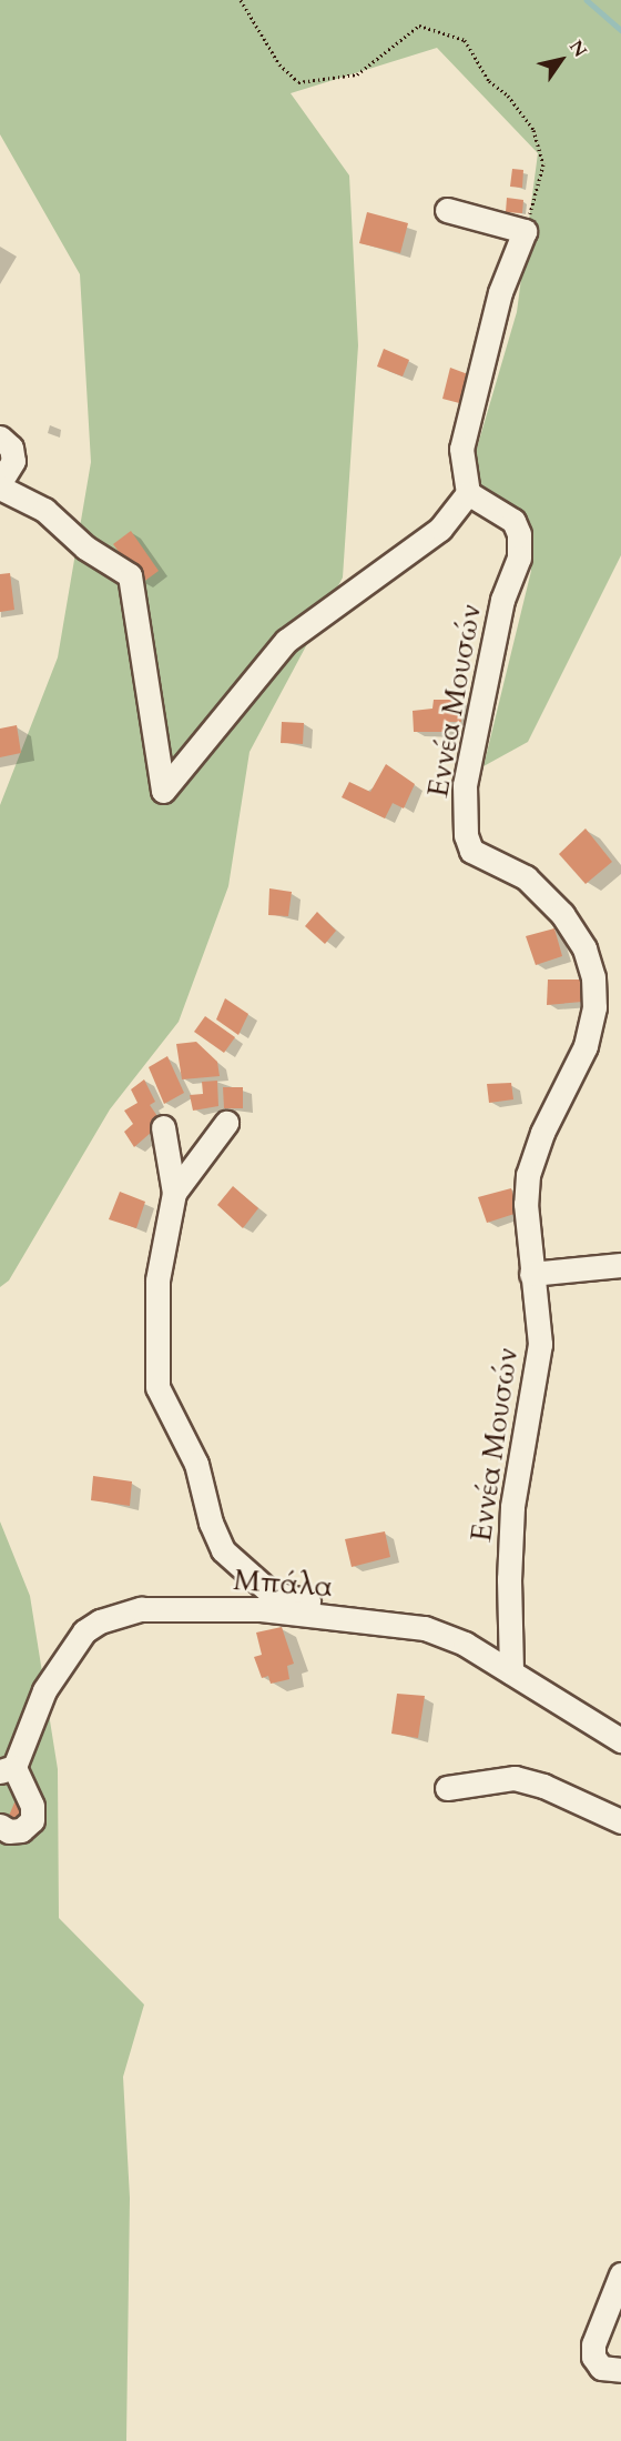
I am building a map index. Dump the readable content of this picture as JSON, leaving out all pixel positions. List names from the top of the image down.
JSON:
{
  "streets": {
    "street": ["Εννέα Μουσών", "Μπάλα"]
  },
  "crossings": [
    ["Εννέα Μουσών", "Μπάλα"]
  ],
  "north": "top right"
}
